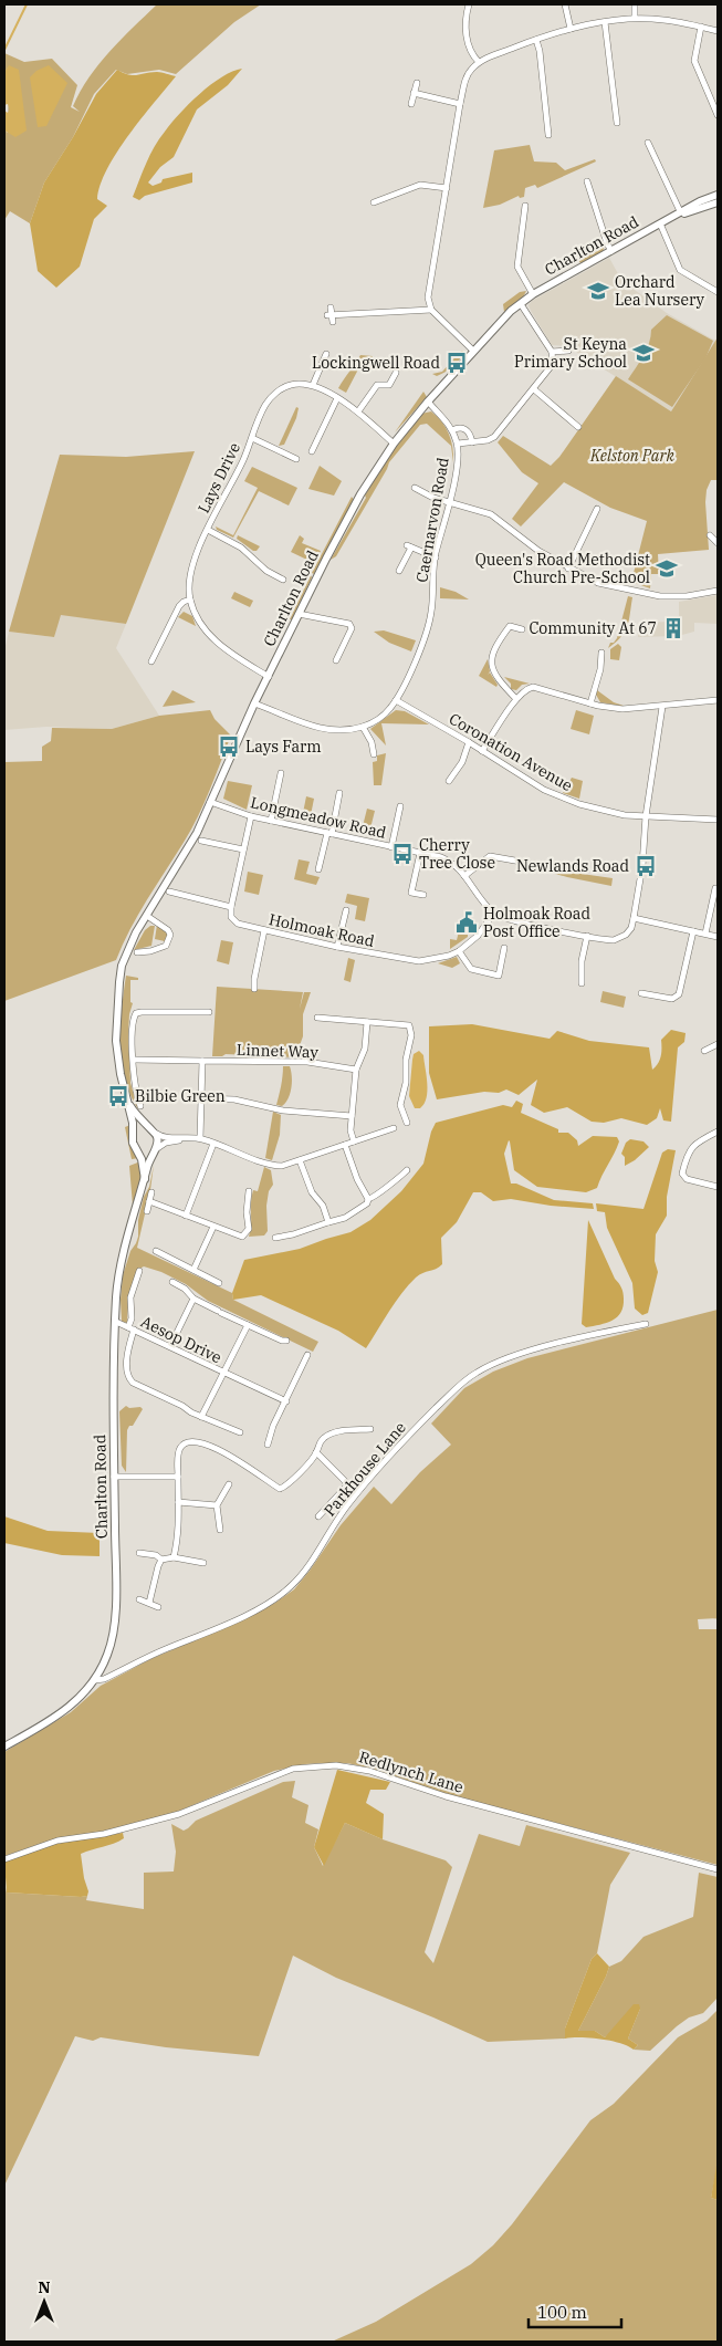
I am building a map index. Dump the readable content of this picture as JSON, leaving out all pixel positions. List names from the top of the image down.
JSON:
{
  "streets": {
    "street": [
      "Charlton Road",
      "Lays Drive",
      "Caernarvon Road",
      "Coronation Avenue",
      "Longmeadow Road",
      "Holmoak Road",
      "Linnet Way",
      "Aesop Drive",
      "Parkhouse Lane",
      "Redlynch Lane"
    ]
  },
  "crossings": [
    ["Charlton Road", "Lays Drive"],
    ["Charlton Road", "Caernarvon Road"],
    ["Charlton Road", "Longmeadow Road"],
    ["Charlton Road", "Aesop Drive"],
    ["Charlton Road", "Parkhouse Lane"],
    ["Caernarvon Road", "Coronation Avenue"],
    ["Longmeadow Road", "Holmoak Road"]
  ],
  "parks": ["Kelston Park"],
  "places": {
    "school or university": ["Orchard Lea Nursery", "St Keyna Primary School", "Queen's Road Methodist Church Pre-School"],
    "bus stop": [
      "Lockingwell Road",
      "Lays Farm",
      "Cherry Tree Close",
      "Newlands Road",
      "Bilbie Green"
    ],
    "building": ["Community At 67"],
    "public building": ["Holmoak Road Post Office"]
  },
  "scale_bar": "100 m",
  "north": "top"
}
